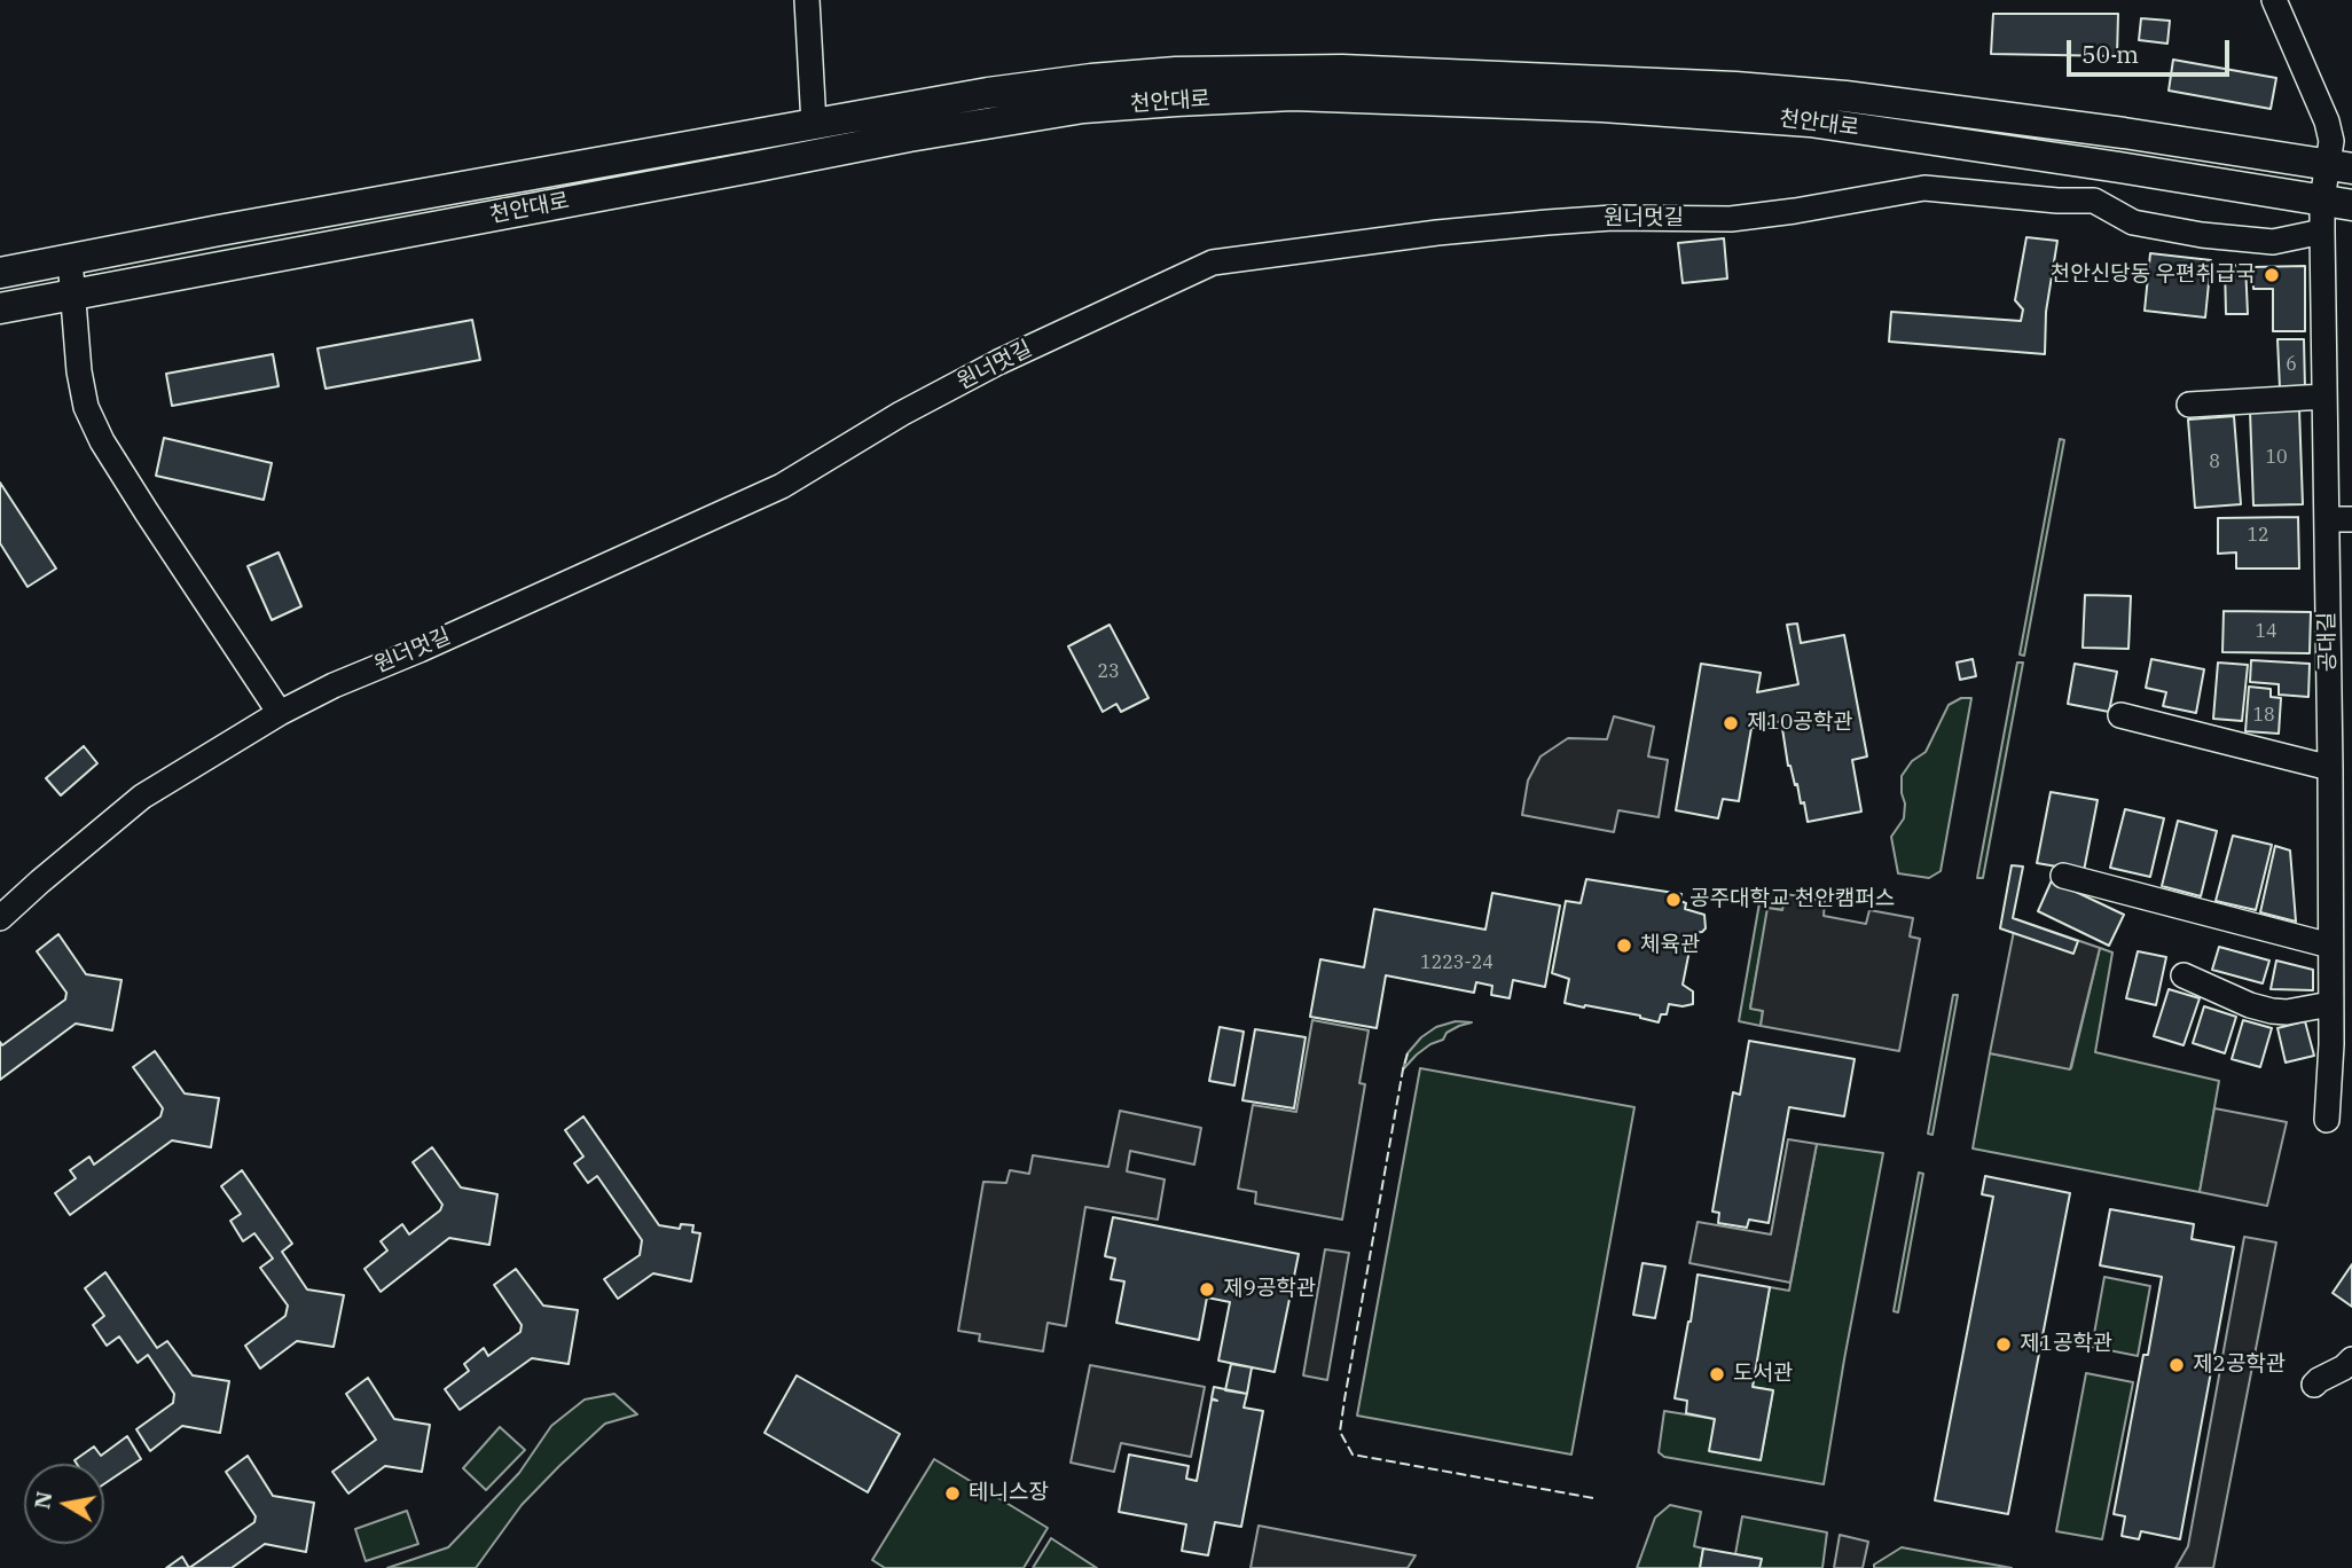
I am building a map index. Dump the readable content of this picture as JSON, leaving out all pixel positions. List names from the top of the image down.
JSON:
{
  "streets": {
    "main road": ["천안대로"],
    "street": ["원너멋길", "공대길"]
  },
  "crossings": [
    ["천안대로", "공대길"],
    ["원너멋길", "공대길"]
  ],
  "places": [
    "천안신당동 우편취급국",
    "제10공학관",
    "공주대학교 천안캠퍼스",
    "체육관",
    "제9공학관",
    "제1공학관",
    "제2공학관",
    "도서관",
    "테니스장"
  ],
  "house_numbers": [
    "6",
    "10",
    "8",
    "12",
    "14",
    "23",
    "18",
    "1223-24"
  ],
  "scale_bar": "50 m",
  "north": "left"
}
